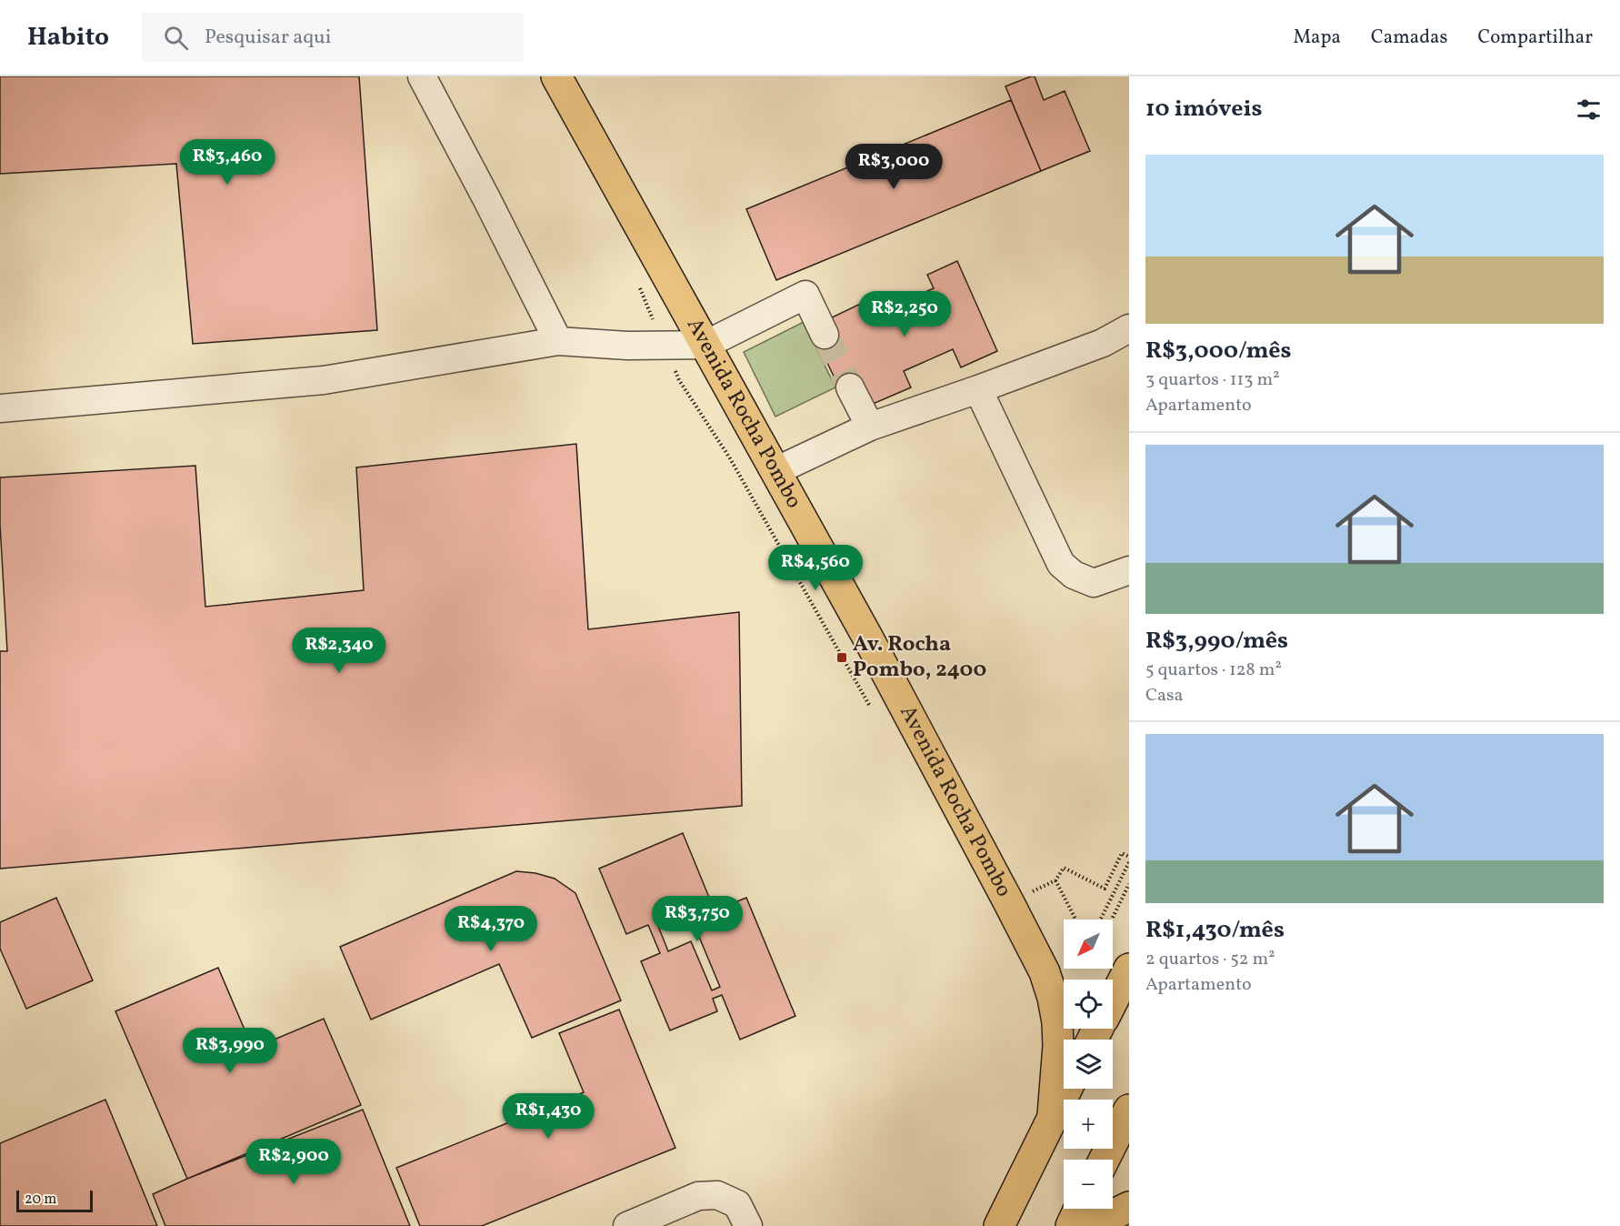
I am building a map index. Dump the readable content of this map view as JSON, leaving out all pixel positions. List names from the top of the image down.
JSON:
{
  "streets": {
    "main road": ["Avenida Rocha Pombo"]
  },
  "places": {
    "transit": ["Av. Rocha Pombo, 2400"]
  },
  "scale_bar": "20 m",
  "north": "bottom left",
  "page": {
    "header": "Habito",
    "search": "Pesquisar aqui",
    "nav": ["Mapa", "Camadas", "Compartilhar"],
    "heading": "10 imóveis",
    "price": [
      "R$3,460",
      "R$3,000",
      "R$2,250",
      "R$4,560",
      "R$2,340",
      "R$3,750",
      "R$4,370",
      "R$3,990",
      "R$1,430",
      "R$2,900"
    ],
    "list": [
      {
        "name": "R$3,000/mês",
        "note": "3 quartos · 113 m² · Apartamento"
      },
      {
        "name": "R$3,990/mês",
        "note": "5 quartos · 128 m² · Casa"
      },
      {
        "name": "R$1,430/mês",
        "note": "2 quartos · 52 m² · Apartamento"
      }
    ],
    "map_buttons": ["+", "−"],
    "scale": "20 m"
  }
}
